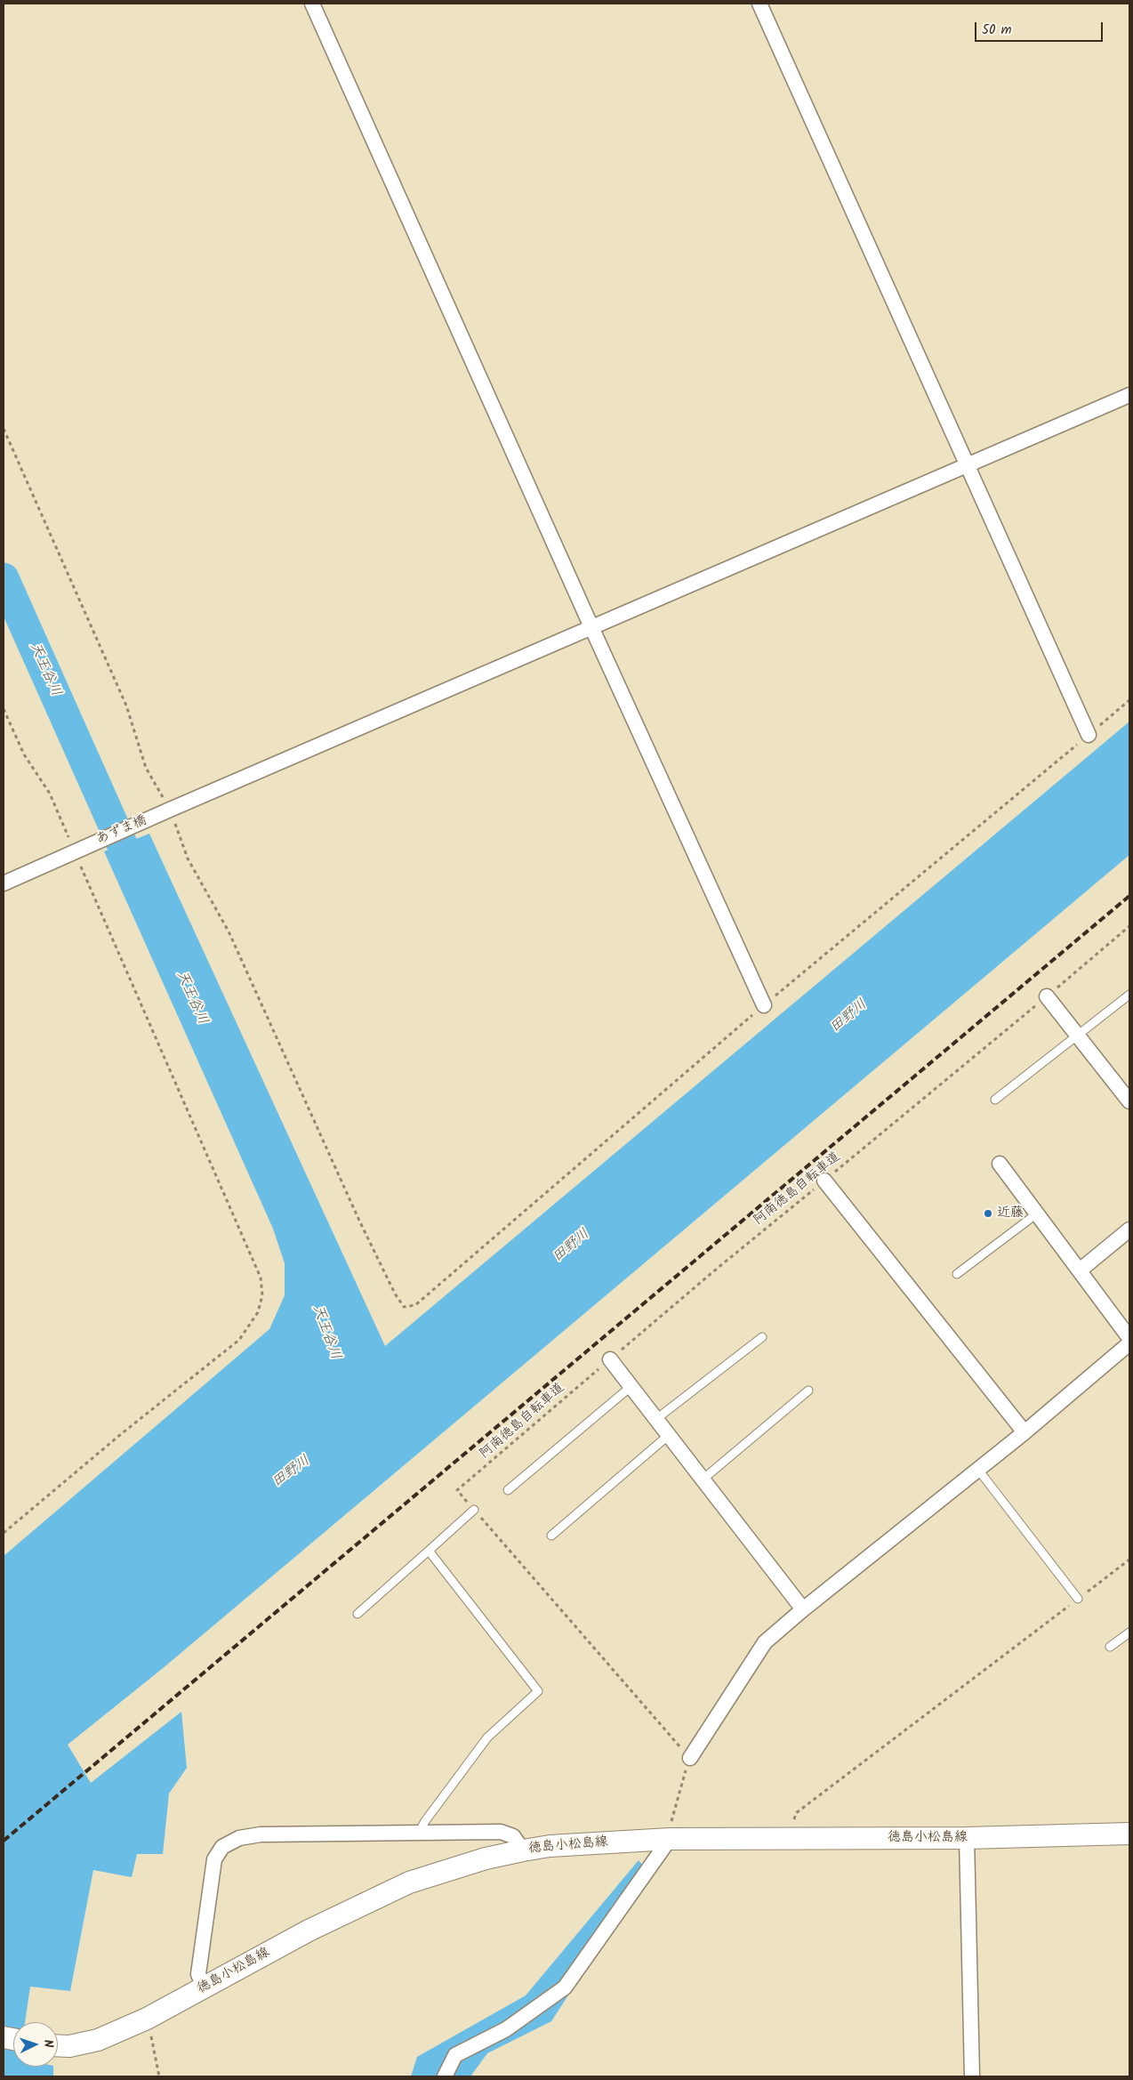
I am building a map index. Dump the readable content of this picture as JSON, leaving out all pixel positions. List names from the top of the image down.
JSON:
{
  "streets": {
    "main road": ["徳島小松島線"],
    "street": ["あずま橋"],
    "path": ["阿南徳島自転車道"]
  },
  "water": ["天王谷川", "田野川"],
  "places": ["近藤"],
  "scale_bar": "50 m",
  "north": "right"
}
